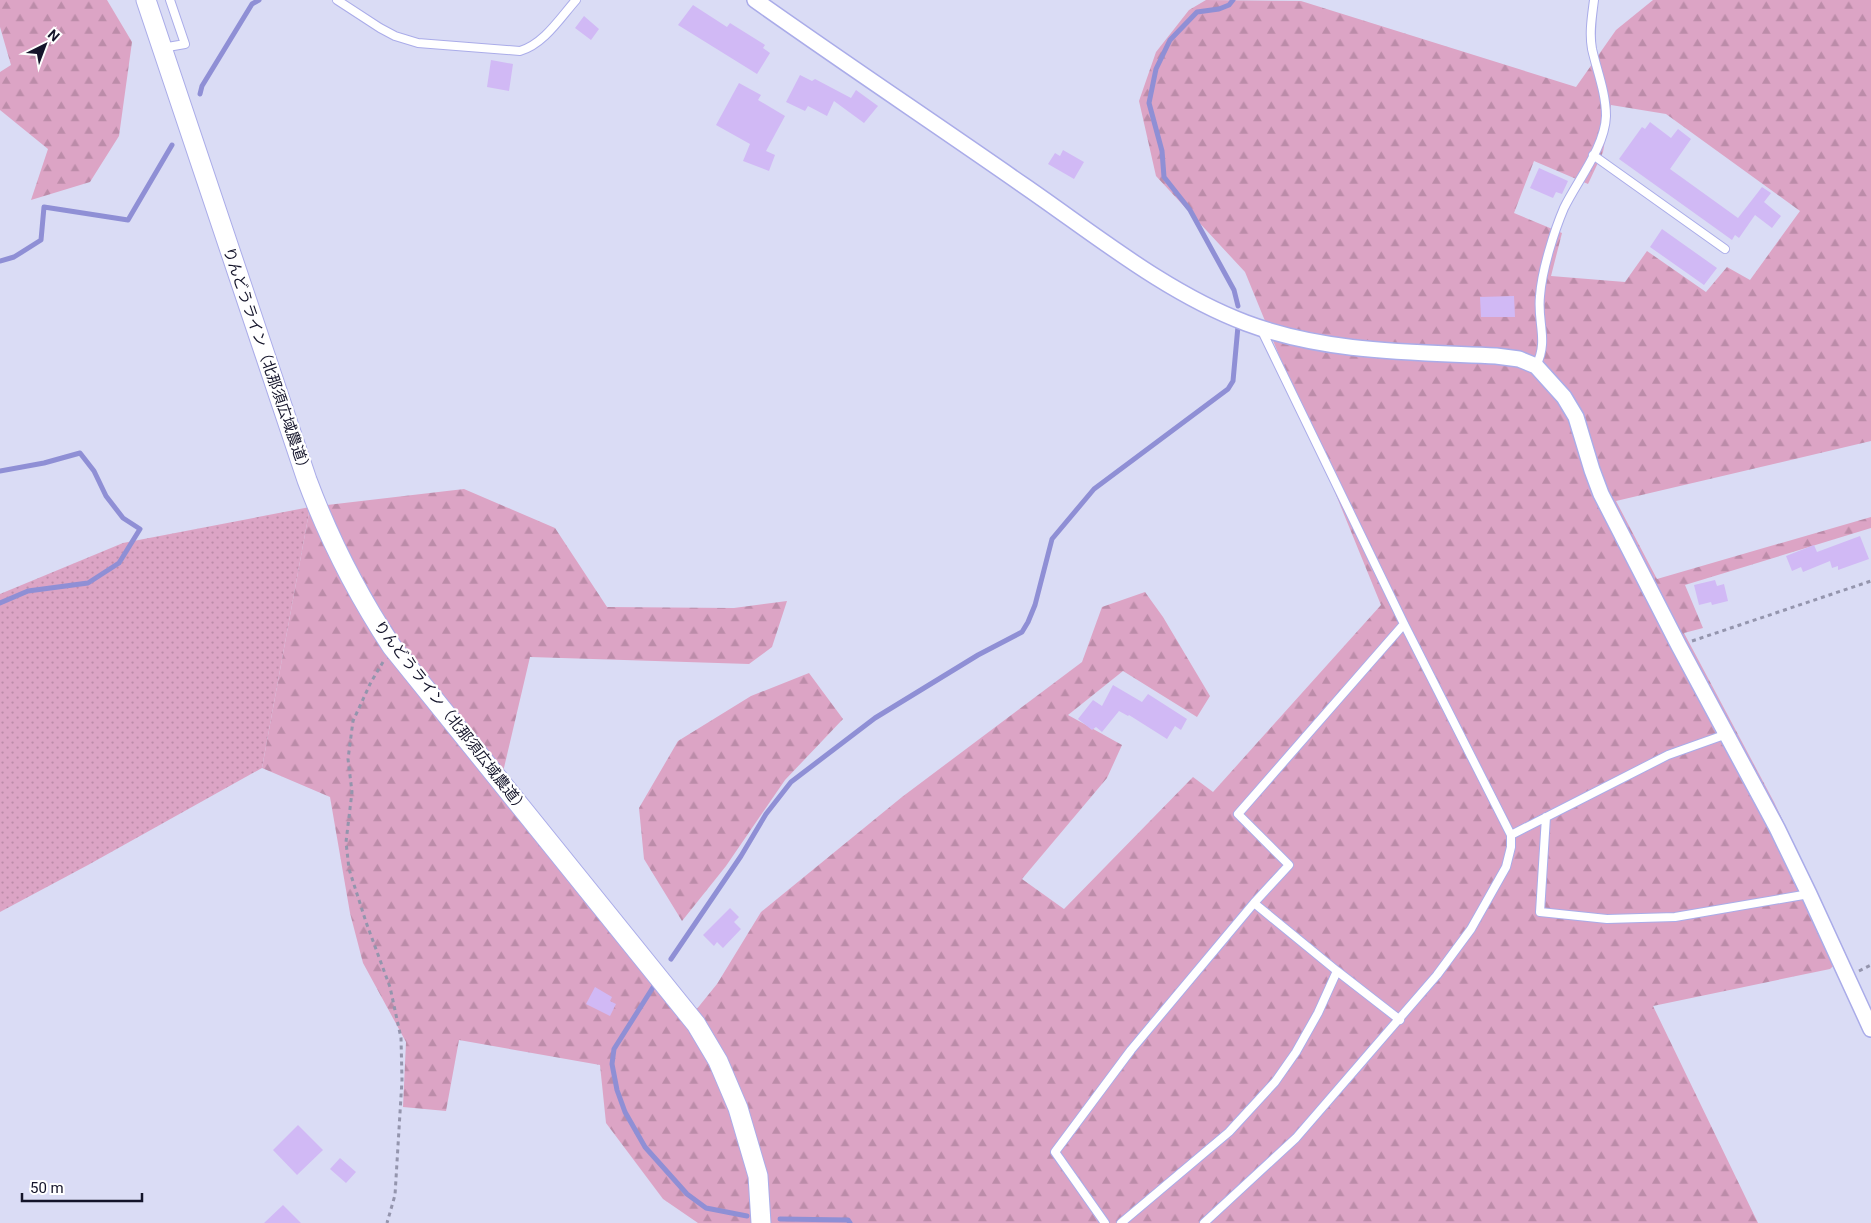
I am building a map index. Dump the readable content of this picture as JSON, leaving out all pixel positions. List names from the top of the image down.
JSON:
{
  "streets": {
    "street": ["りんどうライン（北那須広域農道）"]
  },
  "scale_bar": "50 m",
  "north": "top right"
}
